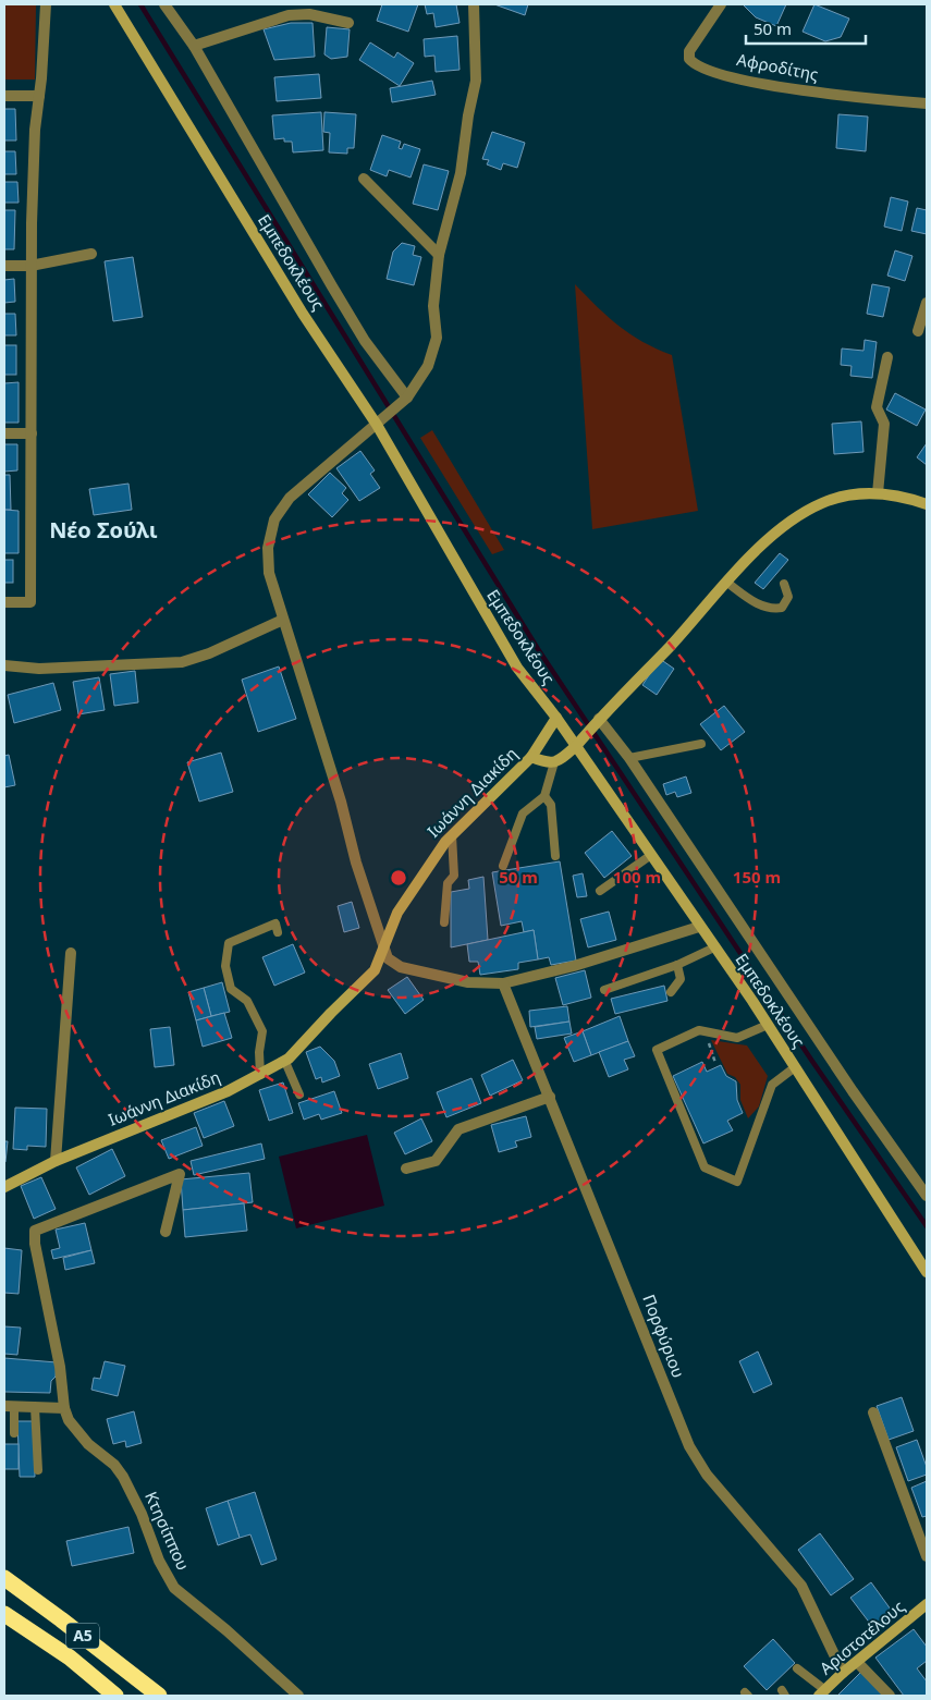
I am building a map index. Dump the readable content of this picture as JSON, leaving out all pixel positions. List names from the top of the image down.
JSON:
{
  "streets": {
    "highway": ["Α5"],
    "street": [
      "Αφροδίτης",
      "Εμπεδοκλέους",
      "Ιωάννη Διακίδη",
      "Πορφύριου",
      "Κτησίππου",
      "Αριστοτέλους"
    ]
  },
  "crossings": [
    ["Πορφύριου", "Αριστοτέλους"]
  ],
  "districts": ["Νέο Σούλι"],
  "scale_bar": "50 m",
  "rings": ["50 m", "100 m", "150 m"]
}
